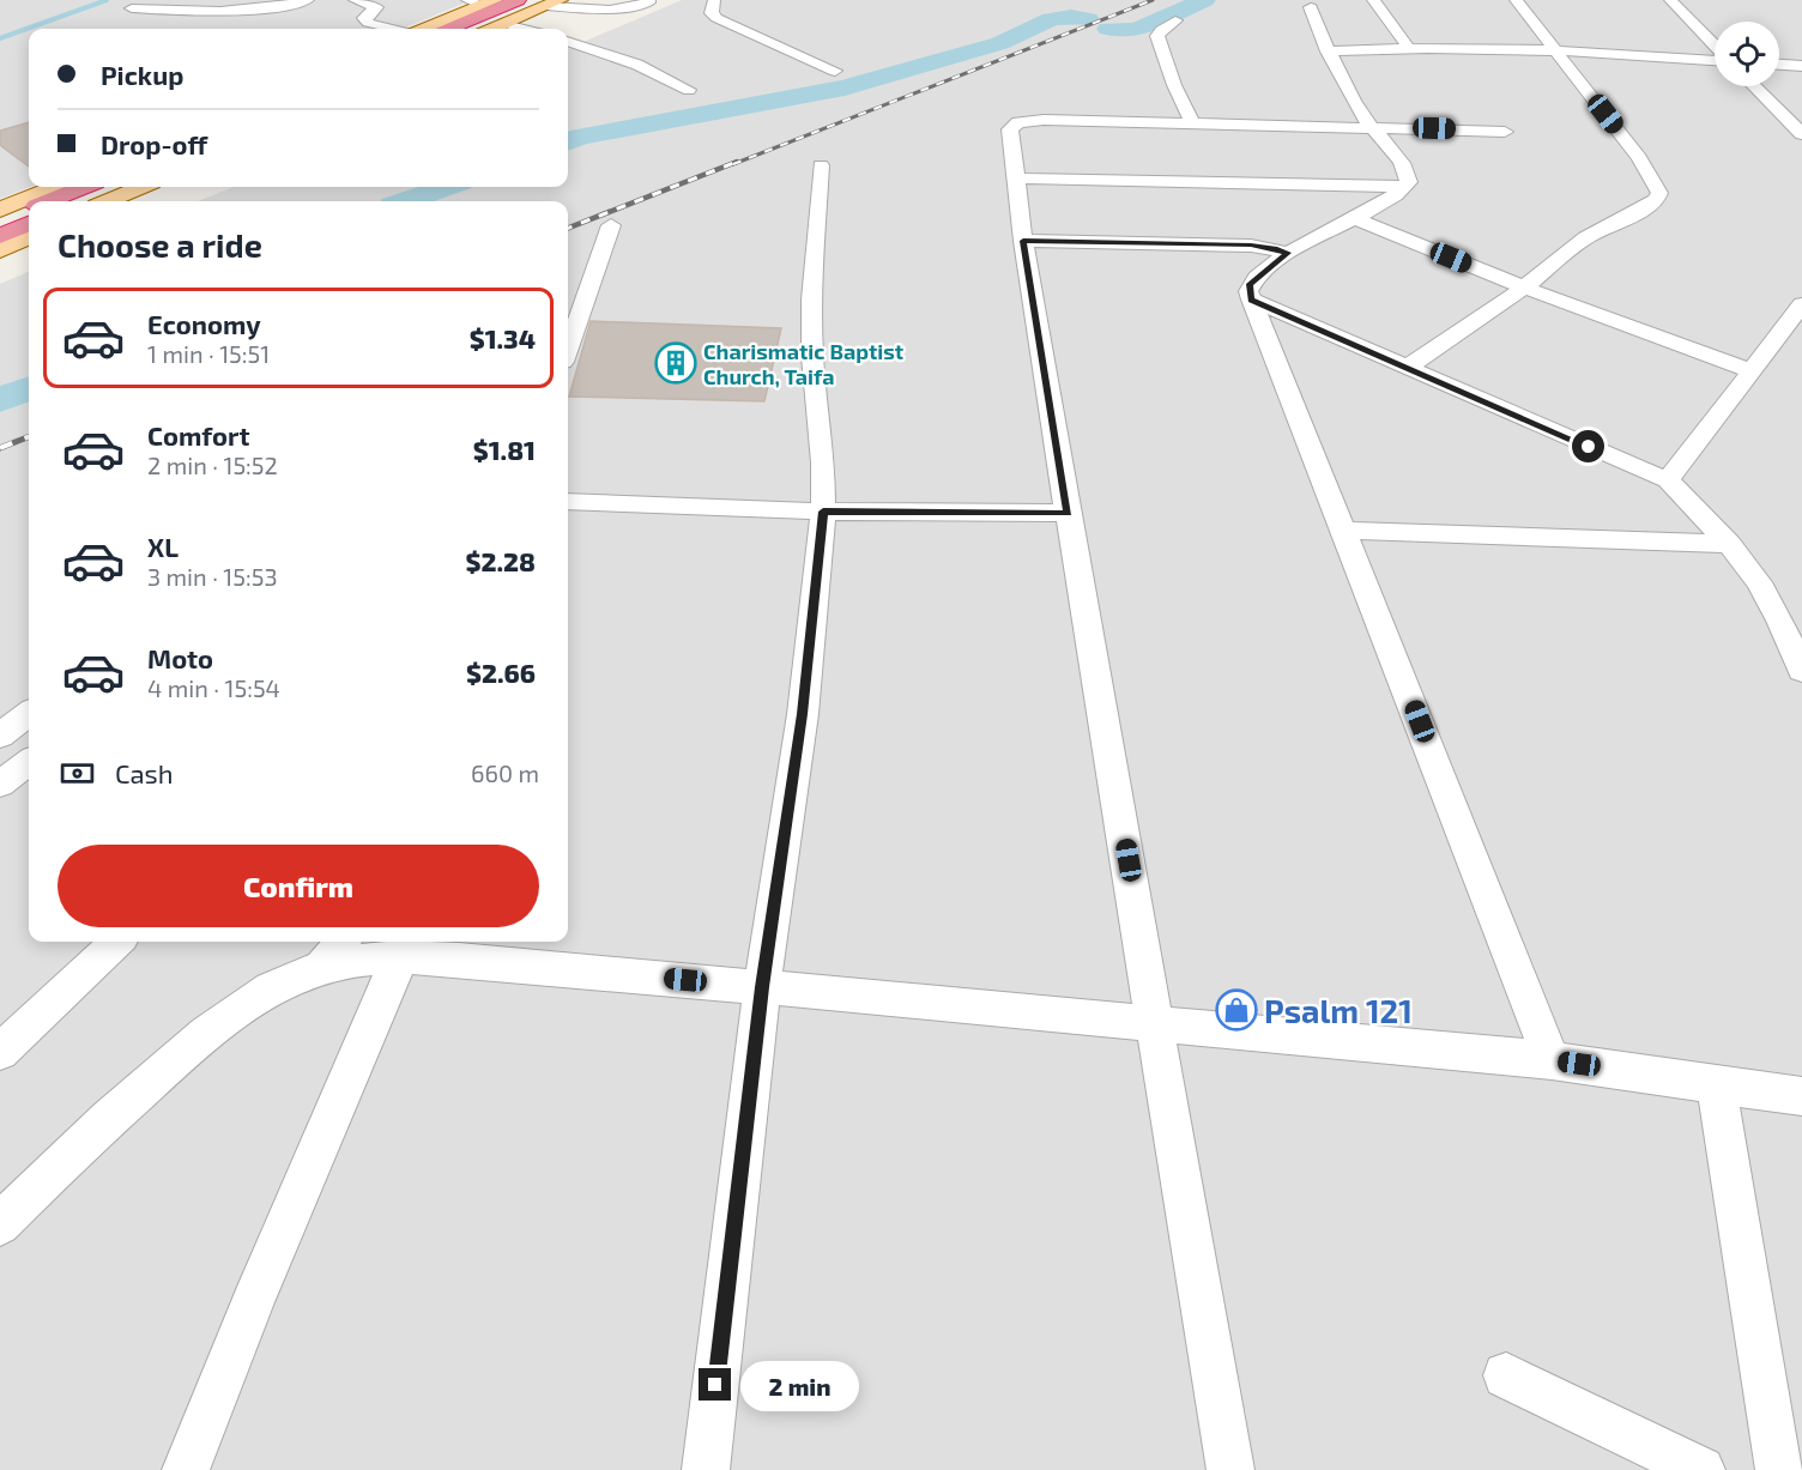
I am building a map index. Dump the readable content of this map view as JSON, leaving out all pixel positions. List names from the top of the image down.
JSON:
{
  "places": {
    "building": ["Charismatic Baptist Church, Taifa"],
    "shop": ["Psalm 121"]
  },
  "page": {
    "banner": ["Pickup", "Drop-off"],
    "heading": "Choose a ride",
    "list": [
      {
        "name": "Economy",
        "note": "1 min · 15:51",
        "value": "$1.34"
      },
      {
        "name": "Comfort",
        "note": "2 min · 15:52",
        "value": "$1.81"
      },
      {
        "name": "XL",
        "note": "3 min · 15:53",
        "value": "$2.28"
      },
      {
        "name": "Moto",
        "note": "4 min · 15:54",
        "value": "$2.66"
      }
    ],
    "pay": ["Cash", "660 m"],
    "buttons": "Confirm",
    "bubble": "2 min"
  }
}
